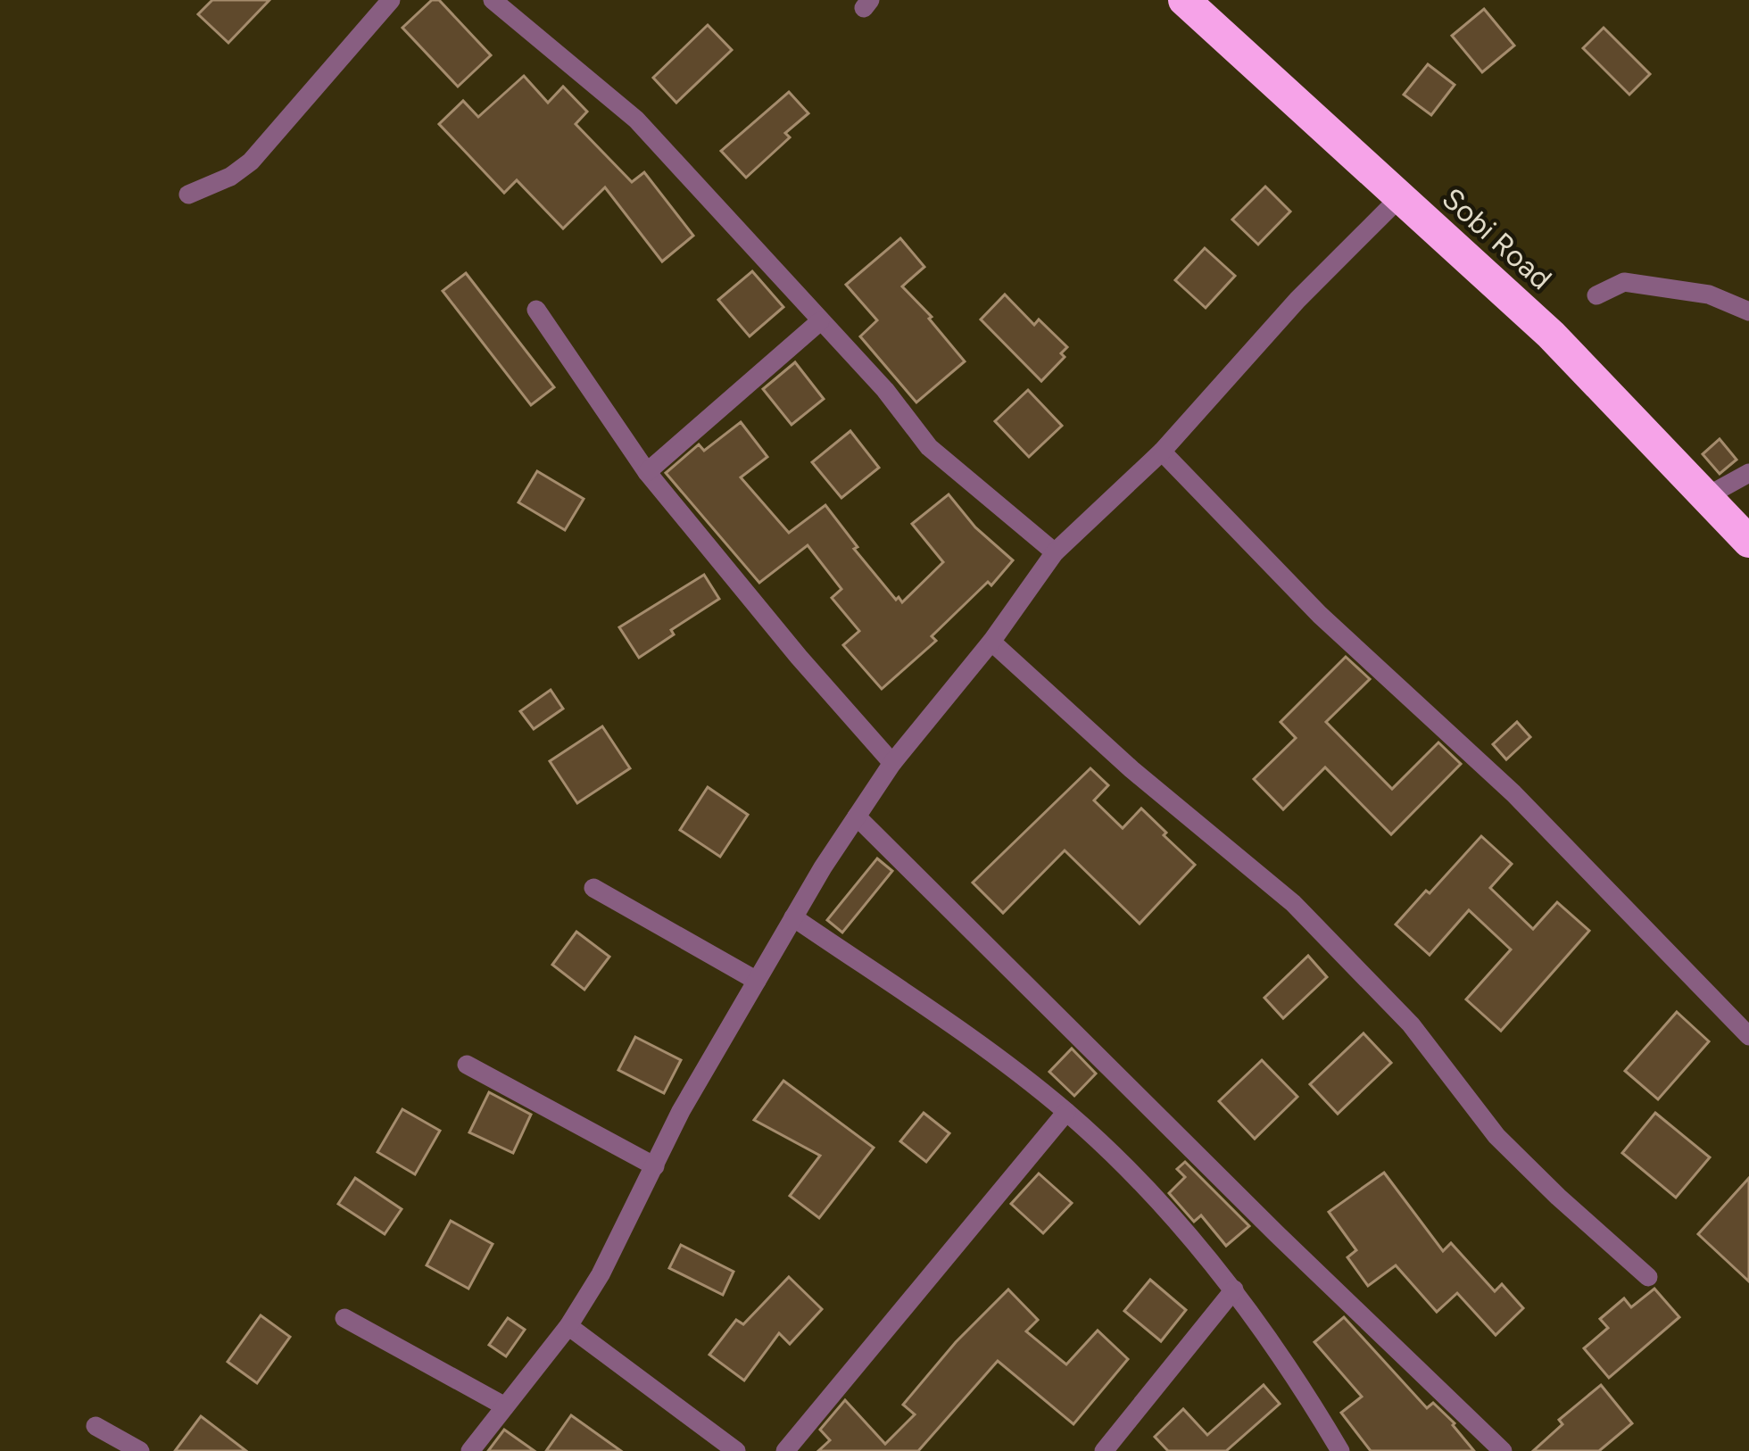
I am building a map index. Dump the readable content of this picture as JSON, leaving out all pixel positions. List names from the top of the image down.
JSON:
{
  "streets": {
    "highway": ["Sobi Road"]
  }
}
